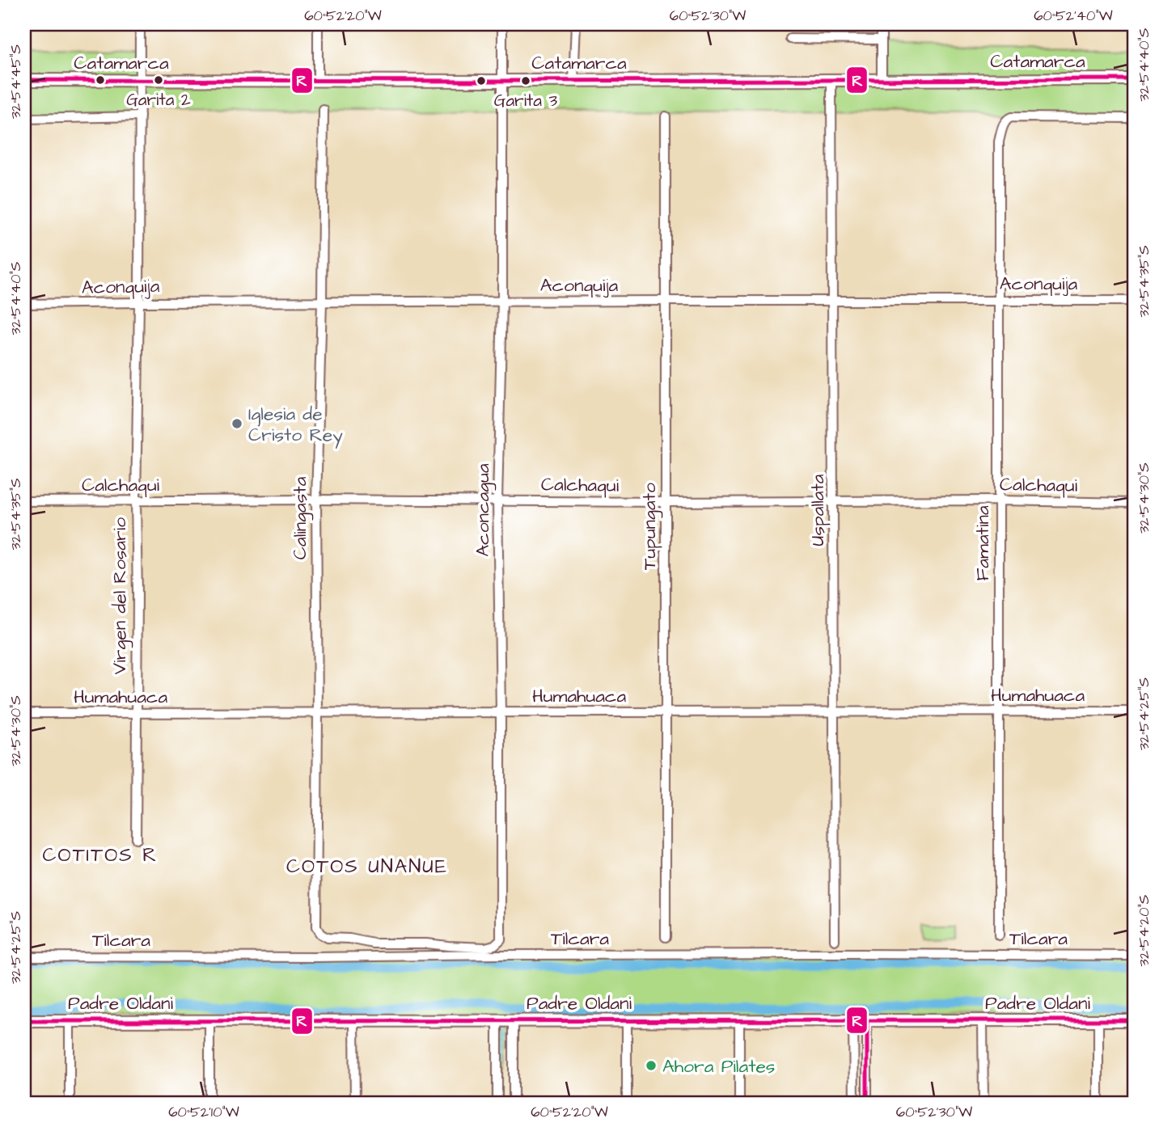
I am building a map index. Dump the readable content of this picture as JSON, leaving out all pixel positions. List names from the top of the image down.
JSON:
{
  "streets": {
    "main road": ["Catamarca", "Padre Oldani"],
    "street": [
      "Aconquija",
      "Calchaqui",
      "Aconcagua",
      "Uspallata",
      "Calingasta",
      "Tupungato",
      "Famatina",
      "Virgen del Rosario",
      "Humahuaca",
      "Tilcara"
    ]
  },
  "crossings": [
    ["Catamarca", "Aconcagua"],
    ["Catamarca", "Uspallata"],
    ["Catamarca", "Virgen del Rosario"],
    ["Aconquija", "Aconcagua"],
    ["Aconquija", "Uspallata"],
    ["Aconquija", "Calingasta"],
    ["Aconquija", "Tupungato"],
    ["Aconquija", "Famatina"],
    ["Aconquija", "Virgen del Rosario"],
    ["Calchaqui", "Aconcagua"],
    ["Calchaqui", "Uspallata"],
    ["Calchaqui", "Calingasta"],
    ["Calchaqui", "Tupungato"],
    ["Calchaqui", "Famatina"],
    ["Calchaqui", "Virgen del Rosario"],
    ["Aconcagua", "Calingasta"],
    ["Aconcagua", "Humahuaca"],
    ["Uspallata", "Humahuaca"],
    ["Calingasta", "Humahuaca"],
    ["Tupungato", "Humahuaca"],
    ["Famatina", "Humahuaca"],
    ["Virgen del Rosario", "Humahuaca"]
  ],
  "districts": ["COTITOS R", "COTOS UNANUE"],
  "places": [
    "Garita 2",
    "Garita 3",
    "Iglesia de Cristo Rey",
    "Ahora Pilates"
  ],
  "lines": ["transit line R"],
  "coordinates": [
    "60°52'20\"W",
    "60°52'30\"W",
    "60°52'40\"W",
    "32°54'40\"S",
    "32°54'45\"S",
    "32°54'35\"S",
    "32°54'30\"S",
    "32°54'25\"S",
    "32°54'20\"S",
    "60°52'10\"W"
  ]
}
